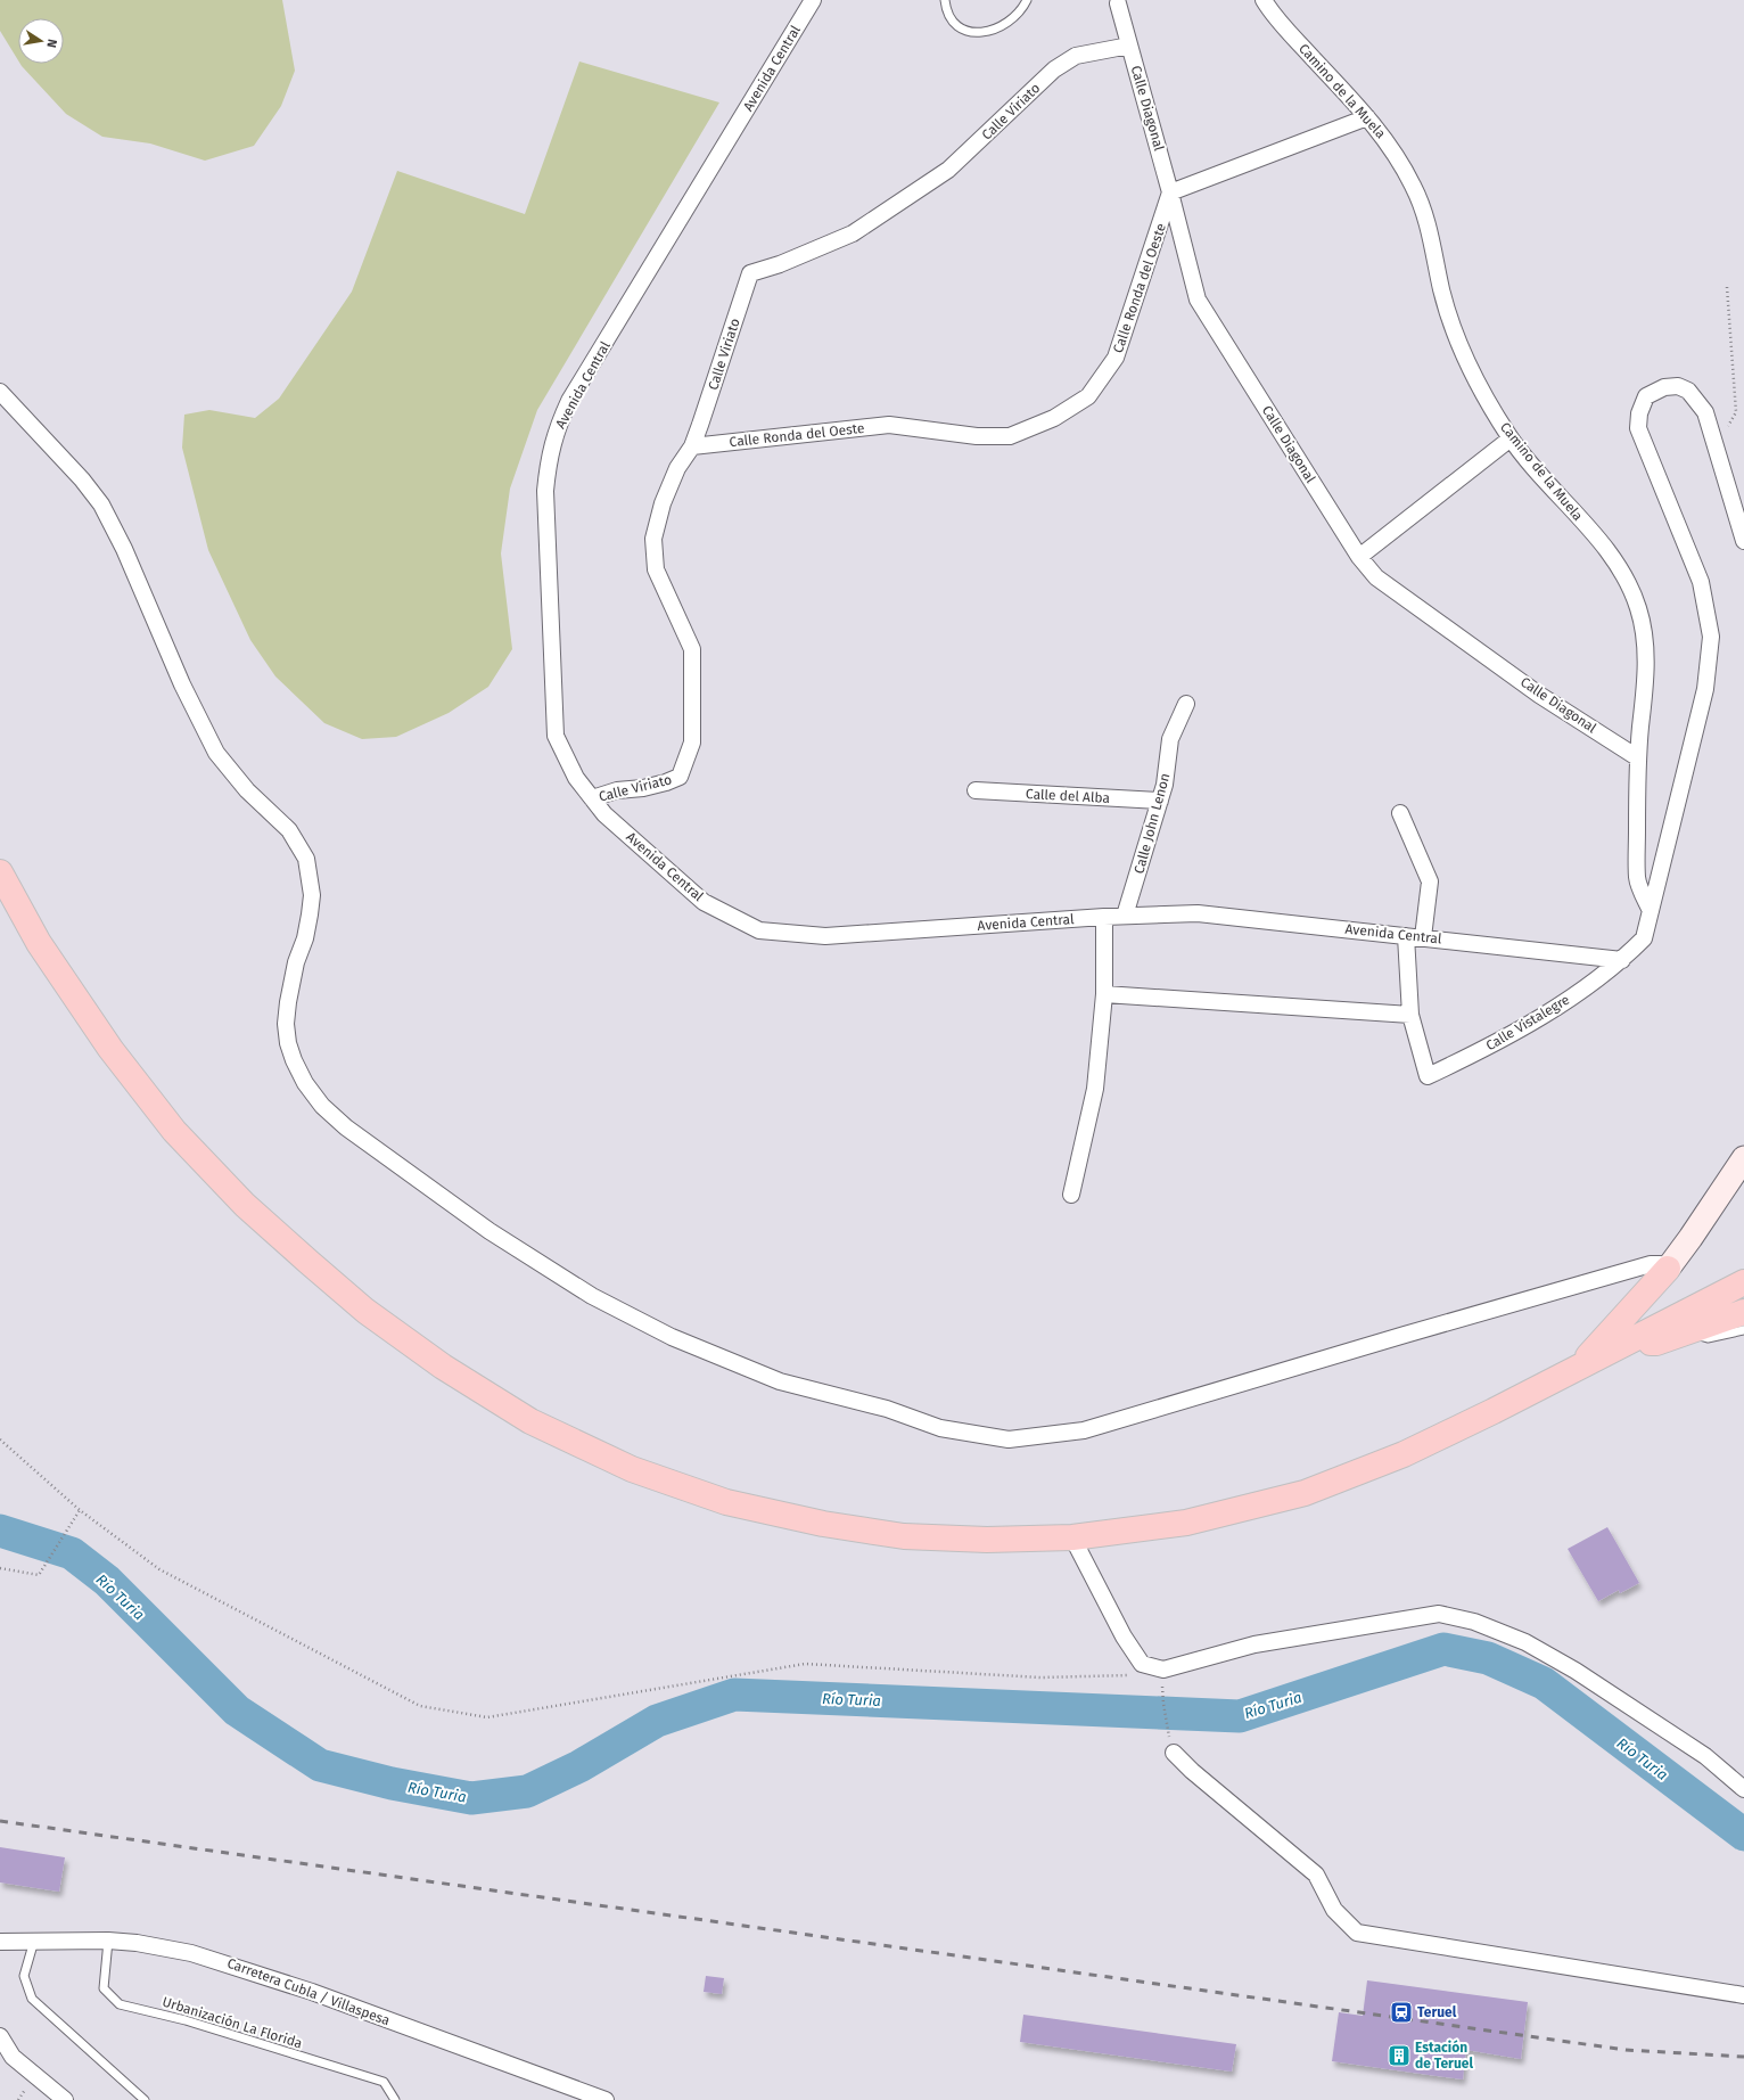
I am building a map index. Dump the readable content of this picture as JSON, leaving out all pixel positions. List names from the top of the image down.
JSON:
{
  "streets": {
    "street": [
      "Avenida Central",
      "Camino de la Muela",
      "Calle Diagonal",
      "Calle Viriato",
      "Calle Ronda del Oeste",
      "Calle del Alba",
      "Calle John Lenon",
      "Calle Vistalegre",
      "Carretera Cubla / Villaspesa"
    ],
    "lane": ["Urbanización La Florida"]
  },
  "crossings": [
    ["Avenida Central", "Calle Viriato"],
    ["Avenida Central", "Calle John Lenon"],
    ["Avenida Central", "Calle Vistalegre"],
    ["Camino de la Muela", "Calle Diagonal"],
    ["Camino de la Muela", "Calle Vistalegre"],
    ["Calle Diagonal", "Calle Viriato"],
    ["Calle Diagonal", "Calle Ronda del Oeste"],
    ["Calle Viriato", "Calle Ronda del Oeste"],
    ["Calle del Alba", "Calle John Lenon"],
    ["Carretera Cubla / Villaspesa", "Urbanización La Florida"]
  ],
  "water": ["Río Turia"],
  "places": {
    "station": ["Teruel"],
    "building": ["Estación de Teruel"]
  },
  "north": "right"
}
